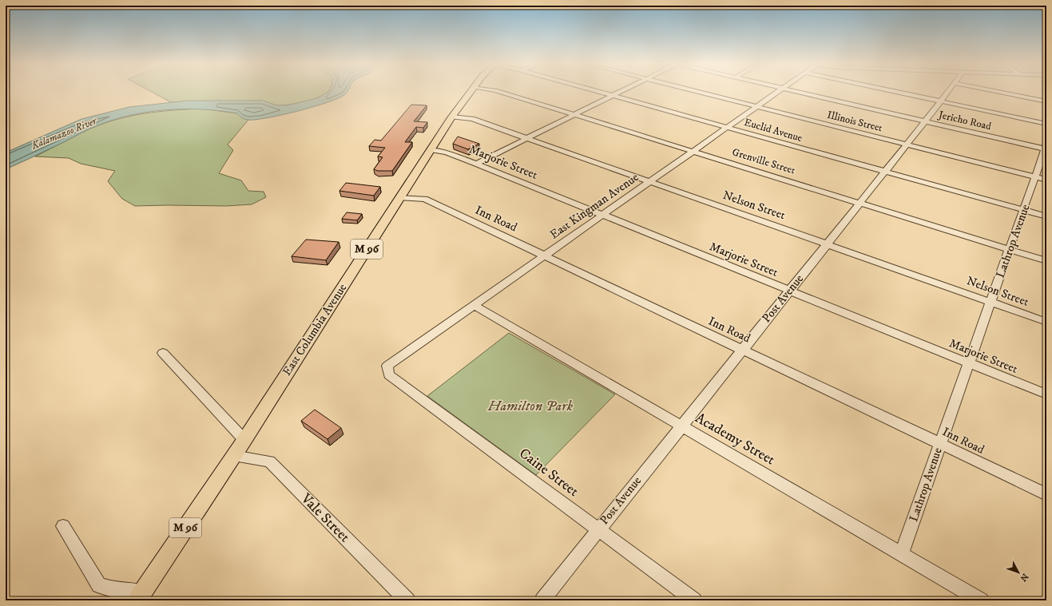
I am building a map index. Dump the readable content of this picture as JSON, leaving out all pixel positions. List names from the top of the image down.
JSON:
{
  "streets": {
    "main road": ["M 96", "East Columbia Avenue"],
    "street": [
      "Jericho Road",
      "Illinois Street",
      "Euclid Avenue",
      "Grenville Street",
      "Marjorie Street",
      "Nelson Street",
      "East Kingman Avenue",
      "Inn Road",
      "Lathrop Avenue",
      "Post Avenue",
      "Academy Street",
      "Caine Street",
      "Vale Street"
    ]
  },
  "crossings": [
    ["Jericho Road", "Lathrop Avenue"],
    ["Jericho Road", "Post Avenue"],
    ["Illinois Street", "East Kingman Avenue"],
    ["Illinois Street", "Lathrop Avenue"],
    ["Illinois Street", "Post Avenue"],
    ["Euclid Avenue", "East Kingman Avenue"],
    ["Euclid Avenue", "Lathrop Avenue"],
    ["Euclid Avenue", "Post Avenue"],
    ["Grenville Street", "East Kingman Avenue"],
    ["Grenville Street", "Lathrop Avenue"],
    ["Grenville Street", "Post Avenue"],
    ["Marjorie Street", "East Kingman Avenue"],
    ["Marjorie Street", "Lathrop Avenue"],
    ["Marjorie Street", "Post Avenue"],
    ["Marjorie Street", "East Columbia Avenue"],
    ["Nelson Street", "East Kingman Avenue"],
    ["Nelson Street", "Lathrop Avenue"],
    ["Nelson Street", "Post Avenue"],
    ["Nelson Street", "East Columbia Avenue"],
    ["East Kingman Avenue", "Inn Road"],
    ["East Kingman Avenue", "Academy Street"],
    ["East Kingman Avenue", "Caine Street"],
    ["Inn Road", "Lathrop Avenue"],
    ["Inn Road", "Post Avenue"],
    ["Inn Road", "East Columbia Avenue"],
    ["Lathrop Avenue", "Academy Street"],
    ["Post Avenue", "Academy Street"],
    ["Post Avenue", "Caine Street"],
    ["East Columbia Avenue", "Vale Street"]
  ],
  "water": ["Kalamazoo River"],
  "parks": ["Hamilton Park"],
  "north": "bottom right"
}
